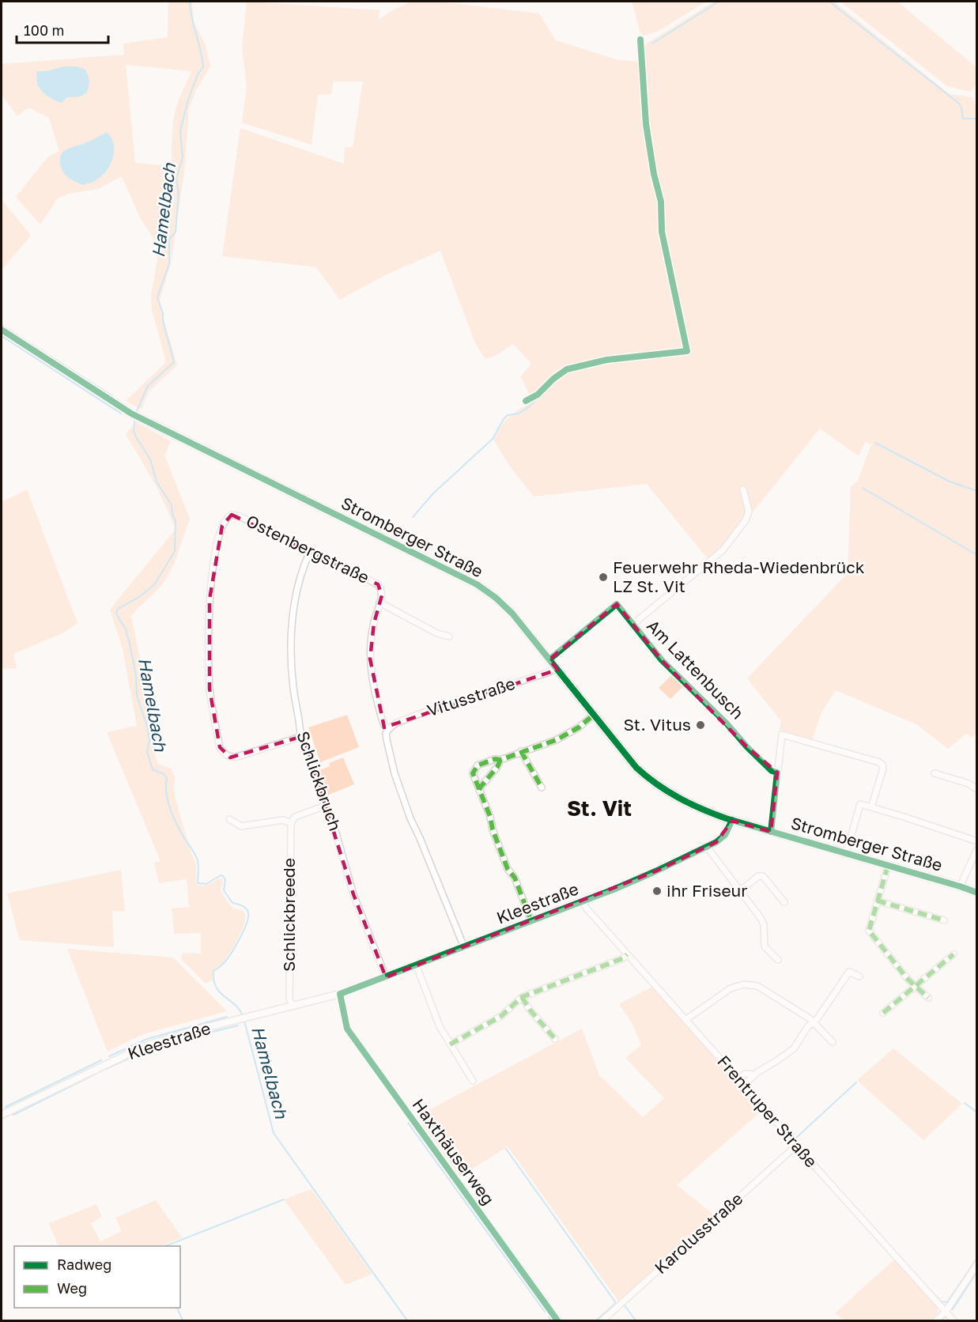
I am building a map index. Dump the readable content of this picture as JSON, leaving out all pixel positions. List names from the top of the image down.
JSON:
{
  "streets": {
    "main road": ["Stromberger Straße"],
    "street": [
      "Ostenbergstraße",
      "Am Lattenbusch",
      "Vitusstraße",
      "Schlickbruch",
      "Kleestraße",
      "Schlickbreede",
      "Frentruper Straße",
      "Haxthäuserweg",
      "Karolusstraße"
    ]
  },
  "crossings": [
    ["Stromberger Straße", "Am Lattenbusch"],
    ["Stromberger Straße", "Vitusstraße"],
    ["Stromberger Straße", "Kleestraße"],
    ["Ostenbergstraße", "Vitusstraße"],
    ["Ostenbergstraße", "Schlickbruch"],
    ["Ostenbergstraße", "Kleestraße"],
    ["Schlickbruch", "Kleestraße"],
    ["Kleestraße", "Schlickbreede"],
    ["Kleestraße", "Frentruper Straße"],
    ["Kleestraße", "Haxthäuserweg"],
    ["Frentruper Straße", "Karolusstraße"]
  ],
  "districts": ["St. Vit"],
  "water": ["Hamelbach"],
  "places": ["Feuerwehr Rheda-Wiedenbrück LZ St. Vit", "St. Vitus", "ihr Friseur"],
  "legend": ["Radweg", "Weg"],
  "scale_bar": "100 m"
}
